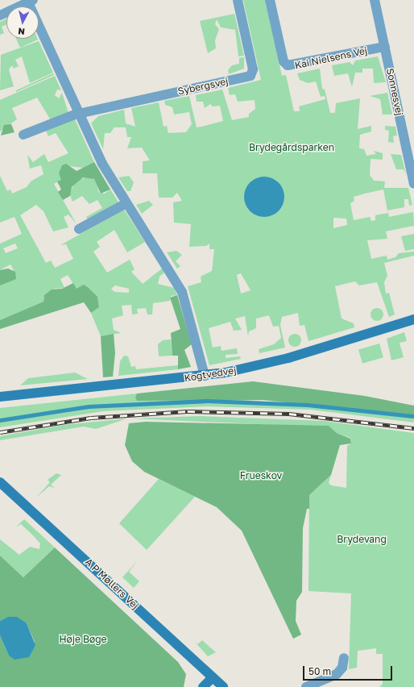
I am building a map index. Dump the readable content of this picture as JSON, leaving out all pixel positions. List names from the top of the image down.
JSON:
{
  "streets": {
    "street": [
      "Kai Nielsens Vej",
      "Sybergsvej",
      "Sonnesvej",
      "Kogtvedvej",
      "A P Møllers Vej"
    ]
  },
  "crossings": [
    ["Kai Nielsens Vej", "Sonnesvej"]
  ],
  "parks": [
    "Brydegårdsparken",
    "Frueskov",
    "Brydevang",
    "Høje Bøge"
  ],
  "scale_bar": "50 m",
  "north": "bottom"
}
